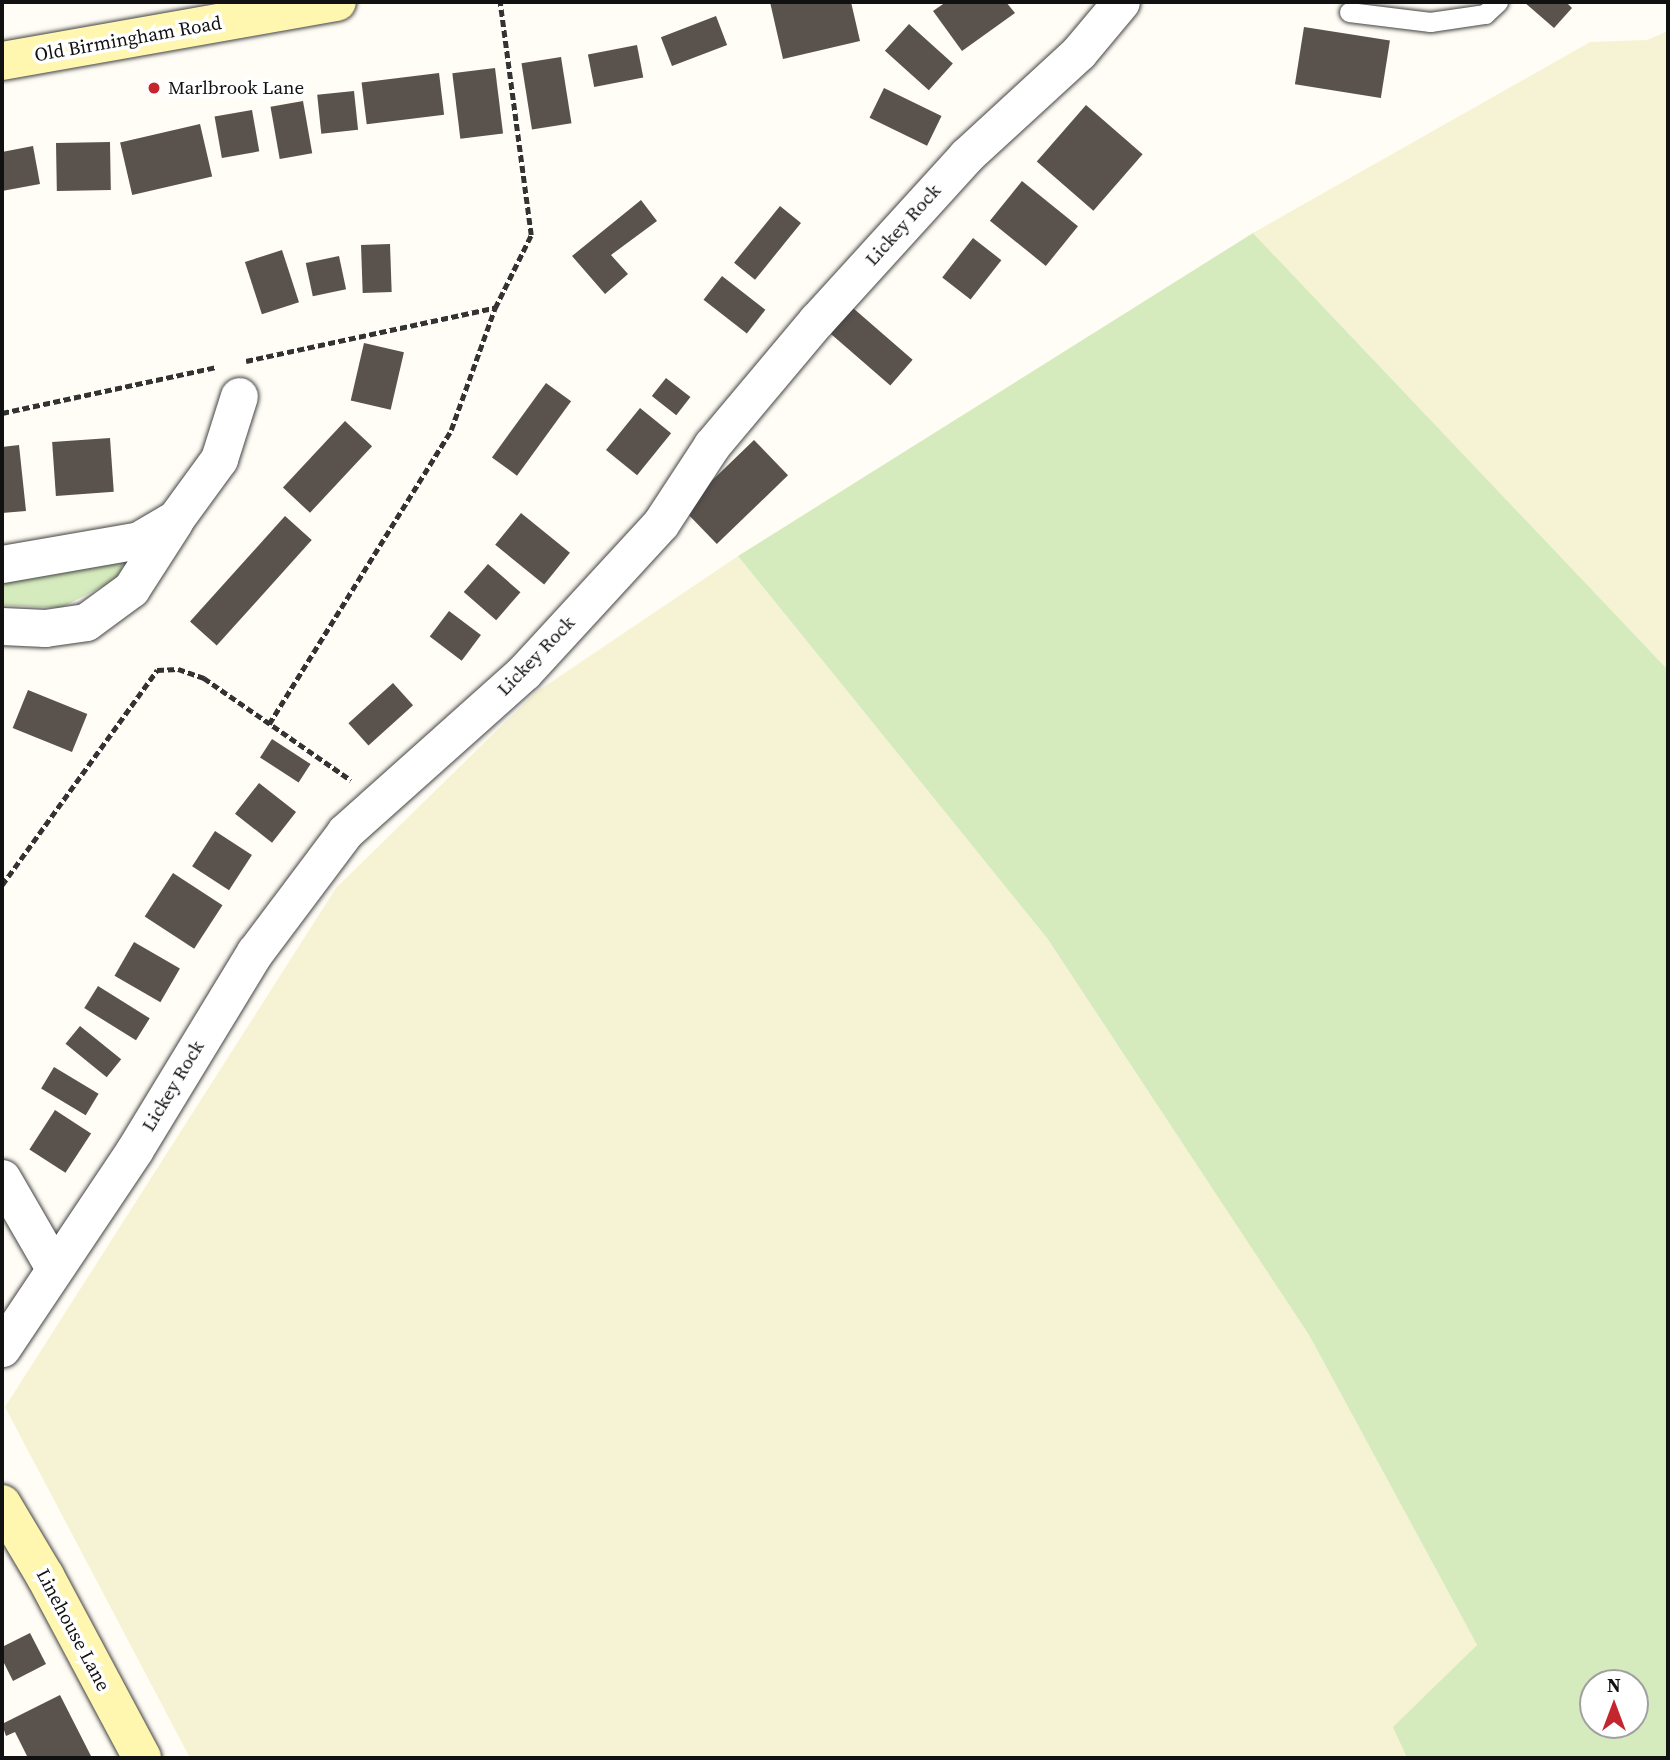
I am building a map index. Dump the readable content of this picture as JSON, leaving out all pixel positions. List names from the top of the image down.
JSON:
{
  "streets": {
    "main road": ["Old Birmingham Road", "Linehouse Lane"],
    "street": ["Lickey Rock"]
  },
  "places": ["Marlbrook Lane"],
  "north": "top"
}
